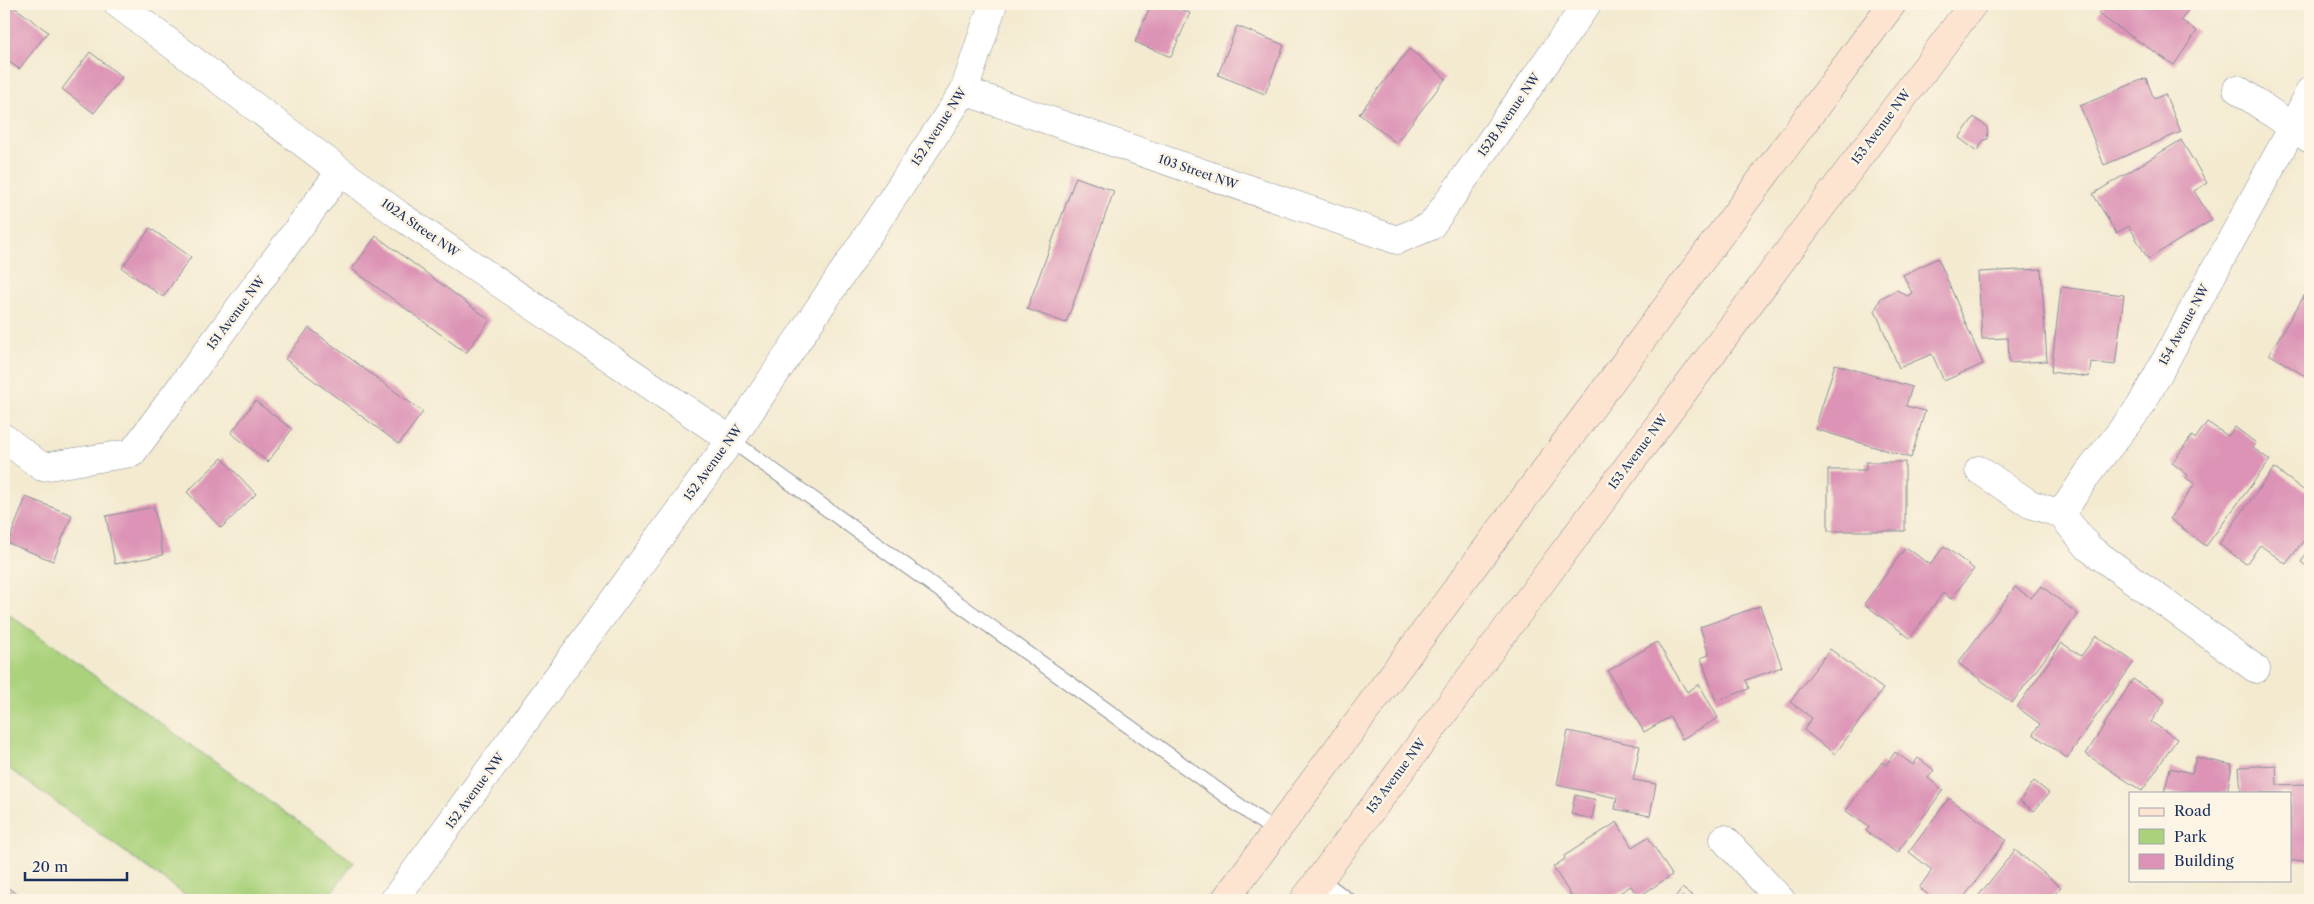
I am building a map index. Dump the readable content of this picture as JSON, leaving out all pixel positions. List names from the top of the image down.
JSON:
{
  "streets": {
    "main road": ["153 Avenue NW"],
    "street": [
      "152B Avenue NW",
      "152 Avenue NW",
      "103 Street NW",
      "102A Street NW",
      "151 Avenue NW",
      "154 Avenue NW"
    ]
  },
  "crossings": [
    ["152B Avenue NW", "103 Street NW"],
    ["152 Avenue NW", "103 Street NW"],
    ["152 Avenue NW", "102A Street NW"],
    ["102A Street NW", "151 Avenue NW"]
  ],
  "legend": ["Road", "Park", "Building"],
  "scale_bar": "20 m"
}
